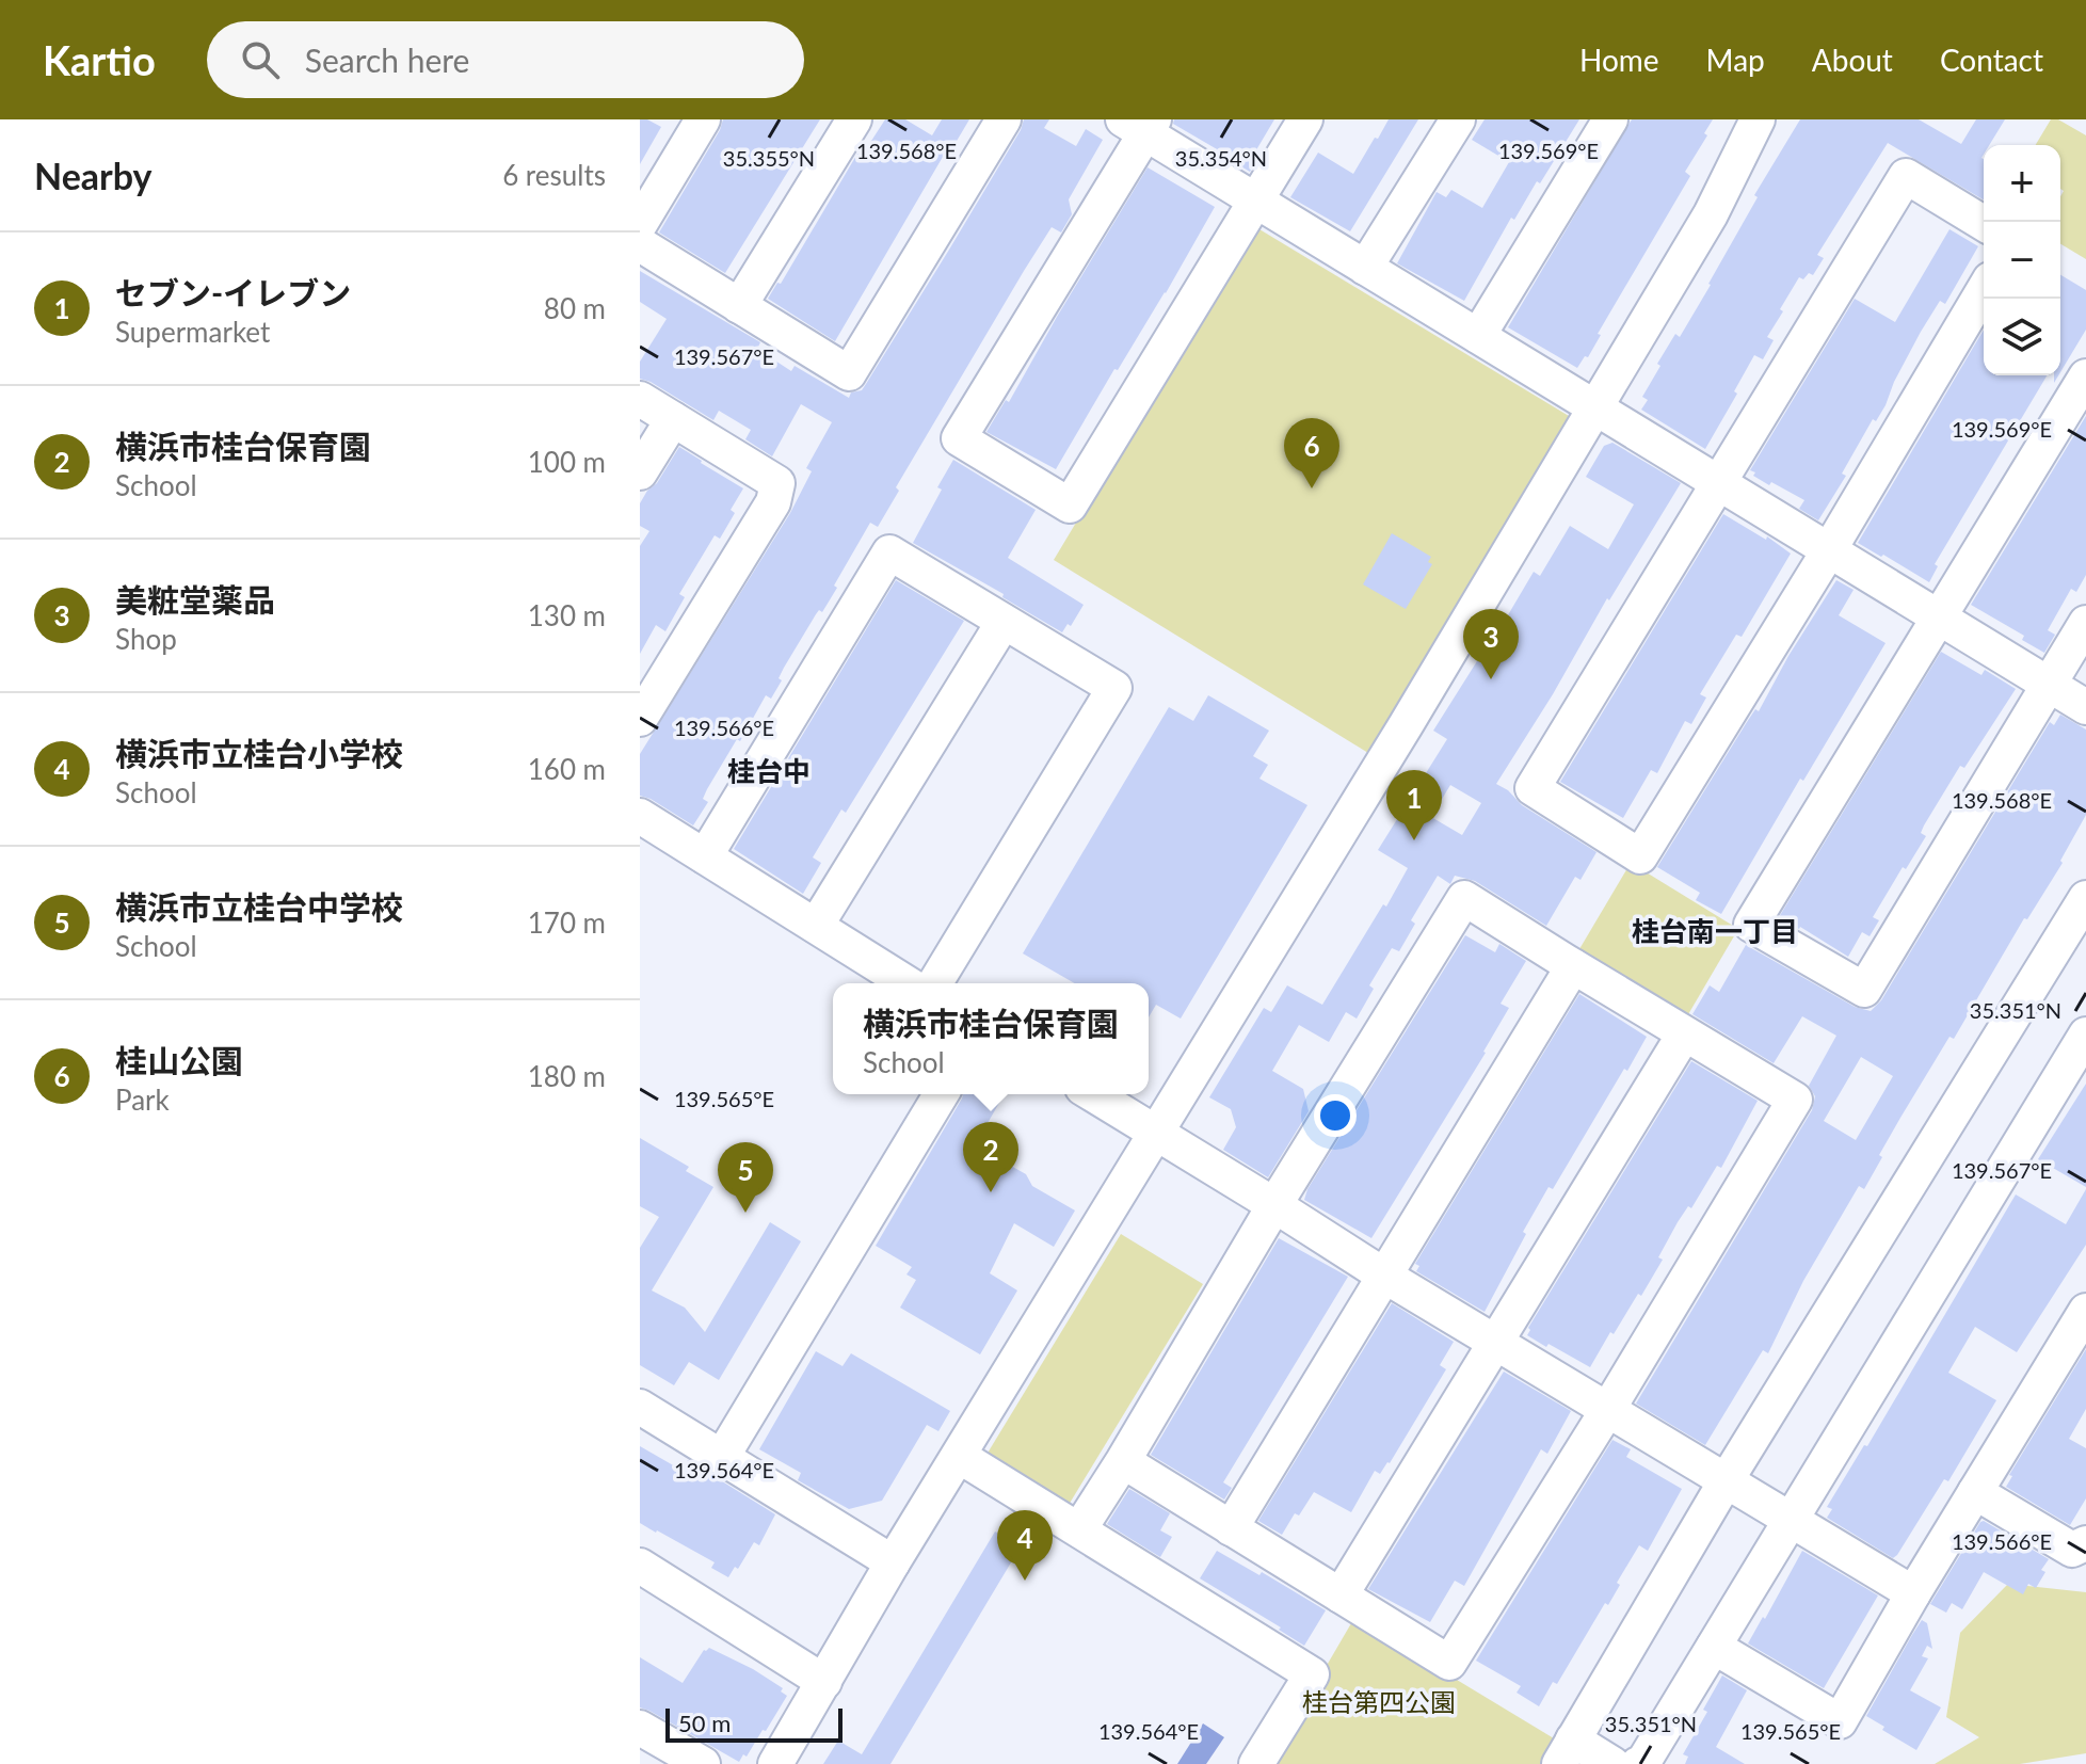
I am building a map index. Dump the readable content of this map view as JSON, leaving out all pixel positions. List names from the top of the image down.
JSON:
{
  "districts": ["桂台中", "桂台南一丁目"],
  "parks": ["桂台第四公園"],
  "scale_bar": "50 m",
  "page": {
    "header": "Kartio",
    "search": "Search here",
    "nav": [
      "Home",
      "Map",
      "About",
      "Contact"
    ],
    "heading": ["Nearby", "6 results"],
    "map_buttons": ["+", "−"],
    "list": [
      {
        "mark": "1",
        "name": "セブン-イレブン",
        "note": "Supermarket",
        "value": "80 m"
      },
      {
        "mark": "2",
        "name": "横浜市桂台保育園",
        "note": "School",
        "value": "100 m"
      },
      {
        "mark": "3",
        "name": "美粧堂薬品",
        "note": "Shop",
        "value": "130 m"
      },
      {
        "mark": "4",
        "name": "横浜市立桂台小学校",
        "note": "School",
        "value": "160 m"
      },
      {
        "mark": "5",
        "name": "横浜市立桂台中学校",
        "note": "School",
        "value": "170 m"
      },
      {
        "mark": "6",
        "name": "桂山公園",
        "note": "Park",
        "value": "180 m"
      }
    ],
    "pins": [
      "6",
      "3",
      "1",
      "2",
      "5",
      "4"
    ],
    "popup": ["横浜市桂台保育園", "School"],
    "scale": "50 m"
  },
  "coordinates": [
    "139.568°E",
    "139.569°E",
    "35.355°N",
    "35.354°N",
    "139.567°E",
    "139.566°E",
    "35.351°N",
    "139.565°E",
    "139.564°E"
  ]
}
